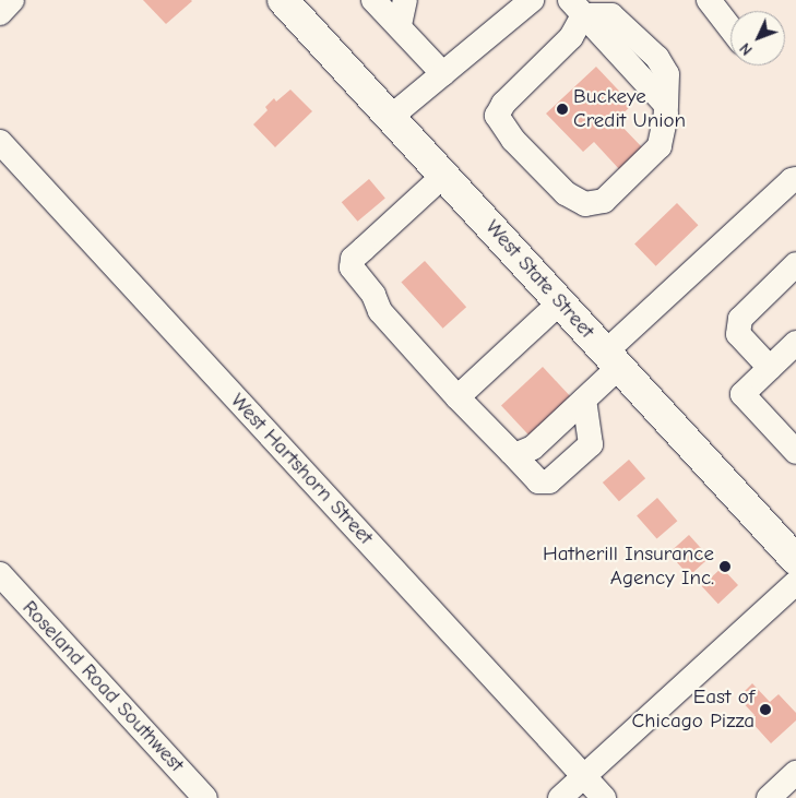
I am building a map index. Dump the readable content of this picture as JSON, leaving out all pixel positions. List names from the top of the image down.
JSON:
{
  "streets": {
    "highway": ["West State Street"],
    "street": ["West Hartshorn Street", "Roseland Road Southwest"]
  },
  "places": ["Buckeye Credit Union", "Hatherill Insurance Agency Inc.", "East of Chicago Pizza"],
  "north": "bottom left"
}
